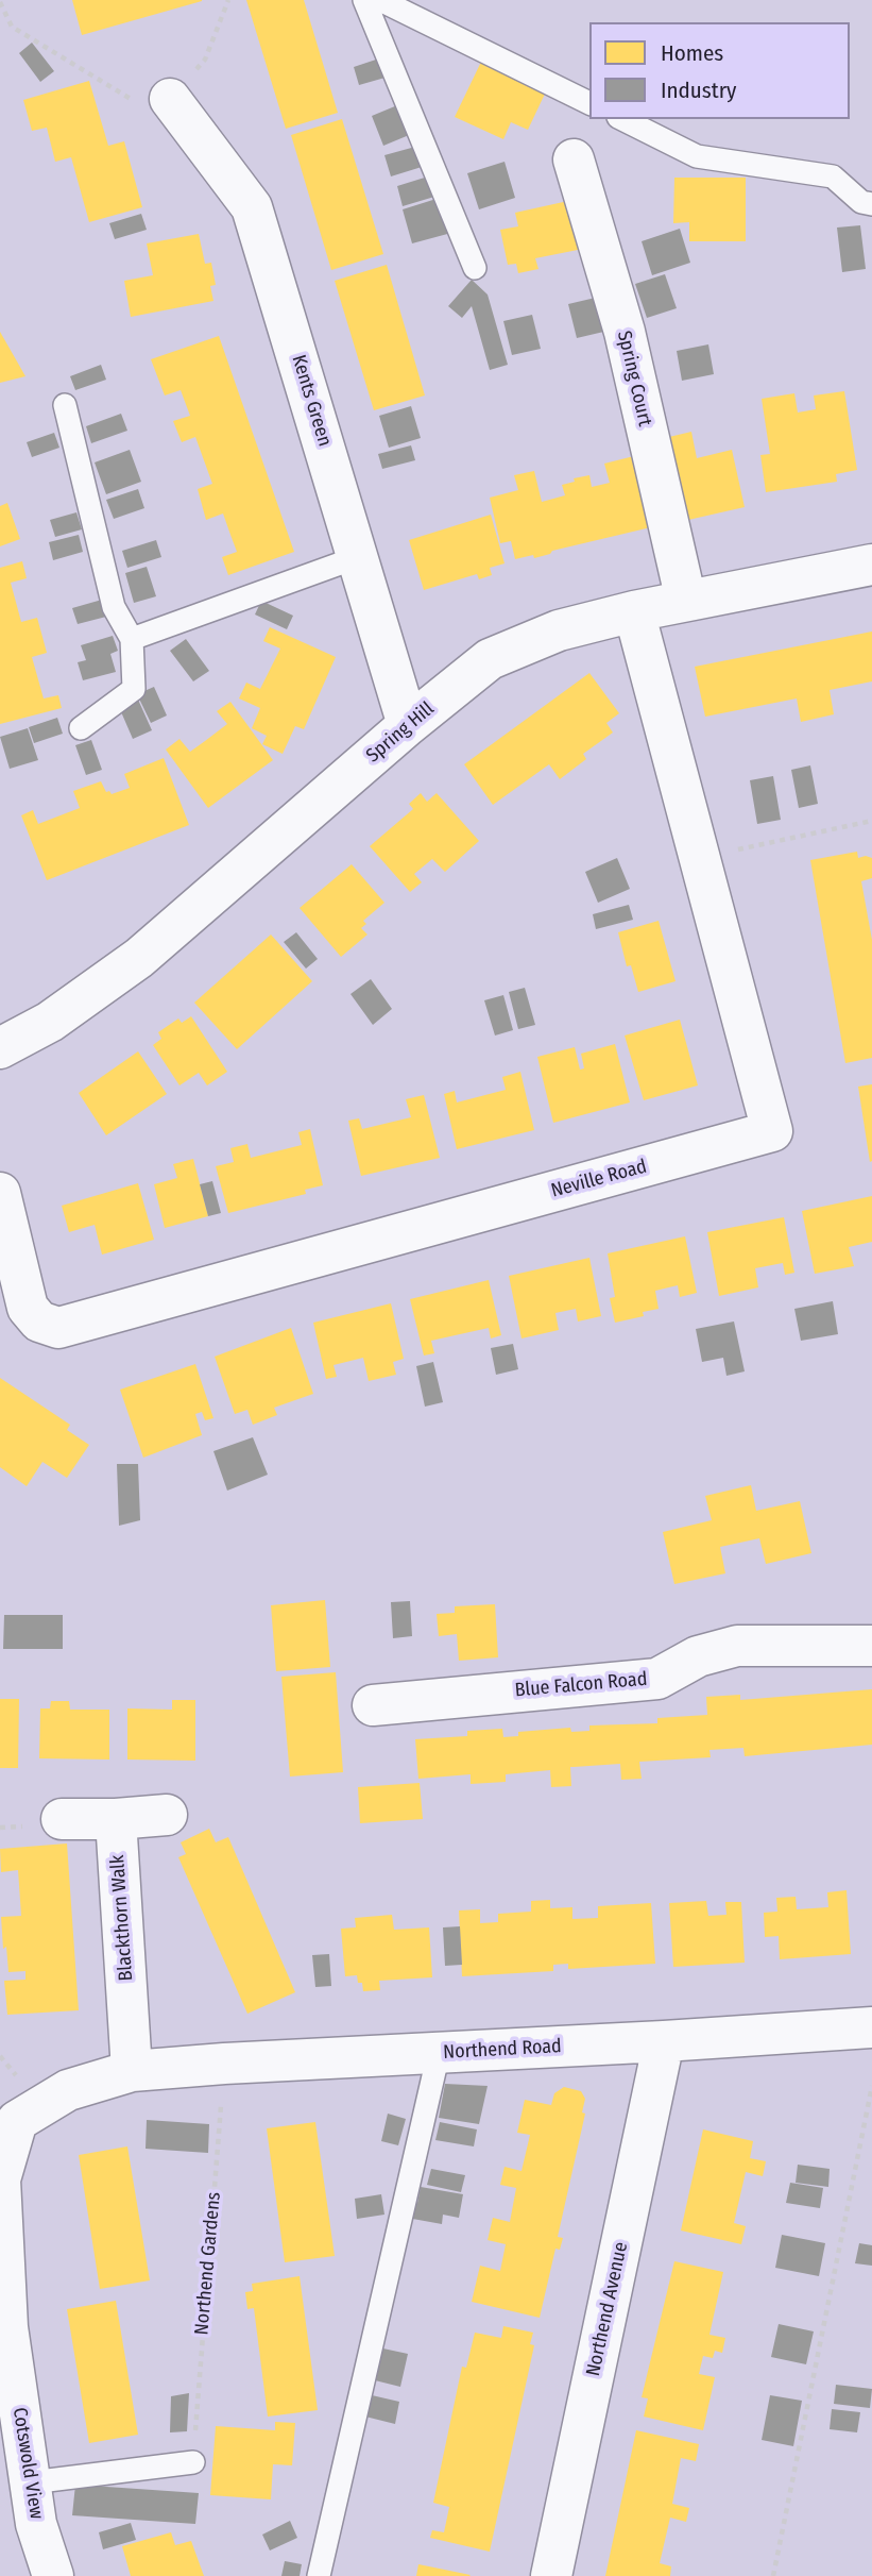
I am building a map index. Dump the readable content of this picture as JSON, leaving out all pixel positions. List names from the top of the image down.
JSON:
{
  "streets": {
    "street": [
      "Spring Court",
      "Kents Green",
      "Spring Hill",
      "Neville Road",
      "Blue Falcon Road",
      "Blackthorn Walk",
      "Northend Road",
      "Northend Avenue",
      "Cotswold View"
    ],
    "path": ["Northend Gardens"]
  },
  "crossings": [
    ["Spring Court", "Spring Hill"],
    ["Kents Green", "Spring Hill"],
    ["Spring Hill", "Neville Road"],
    ["Blackthorn Walk", "Northend Road"],
    ["Blackthorn Walk", "Cotswold View"],
    ["Northend Road", "Northend Gardens"],
    ["Northend Road", "Northend Avenue"],
    ["Northend Road", "Cotswold View"]
  ],
  "legend": ["Homes", "Industry"]
}
